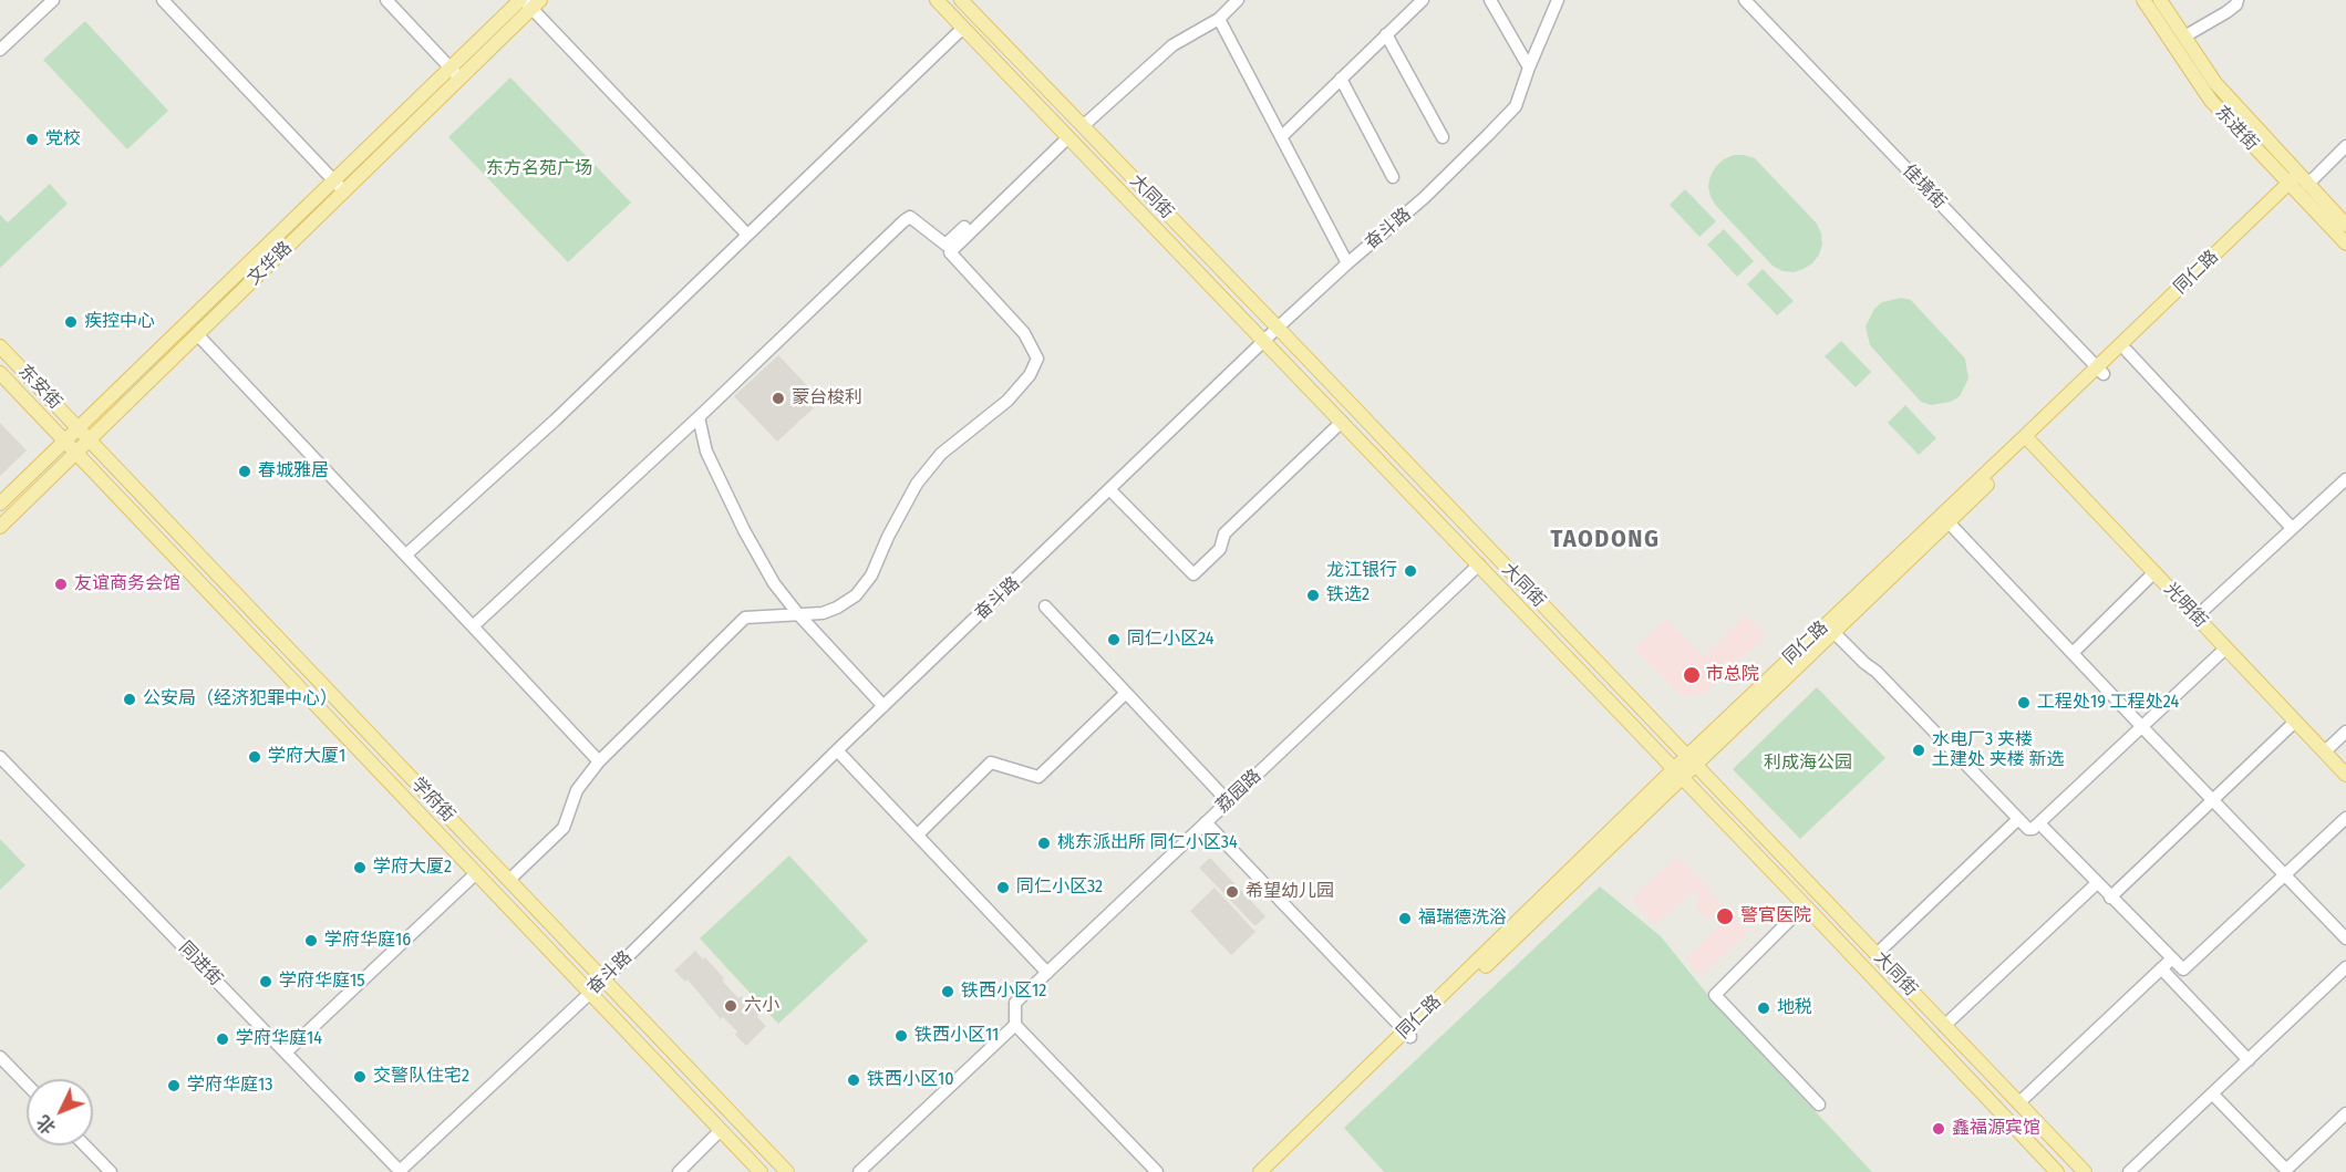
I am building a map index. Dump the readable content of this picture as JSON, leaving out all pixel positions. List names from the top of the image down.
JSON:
{
  "streets": {
    "main road": [
      "东进街",
      "大同街",
      "文华路",
      "同仁路",
      "东安街",
      "光明街",
      "学府街"
    ],
    "street": [
      "佳境街",
      "奋斗路",
      "荔园路",
      "同进街"
    ]
  },
  "crossings": [
    ["东进街", "同仁路"],
    ["佳境街", "同仁路"],
    ["大同街", "奋斗路"],
    ["大同街", "同仁路"],
    ["大同街", "荔园路"],
    ["奋斗路", "学府街"],
    ["奋斗路", "同进街"],
    ["文华路", "东安街"],
    ["文华路", "学府街"],
    ["同仁路", "光明街"],
    ["东安街", "学府街"]
  ],
  "districts": ["TAODONG"],
  "parks": ["东方名苑广场", "利成海公园"],
  "places": [
    "党校",
    "疾控中心",
    "蒙台梭利",
    "春城雅居",
    "龙江银行",
    "友谊商务会馆",
    "铁选2",
    "同仁小区24",
    "市总院",
    "公安局（经济犯罪中心）",
    "工程处19 工程处24",
    "水电厂3 夹楼 土建处 夹楼 新选",
    "学府大厦1",
    "桃东派出所 同仁小区34",
    "学府大厦2",
    "同仁小区32",
    "希望幼儿园",
    "警官医院",
    "福瑞德洗浴",
    "学府华庭16",
    "学府华庭15",
    "铁西小区12",
    "六小",
    "地税",
    "铁西小区11",
    "学府华庭14",
    "交警队住宅2",
    "铁西小区10",
    "学府华庭13",
    "鑫福源宾馆"
  ],
  "north": "bottom left"
}
